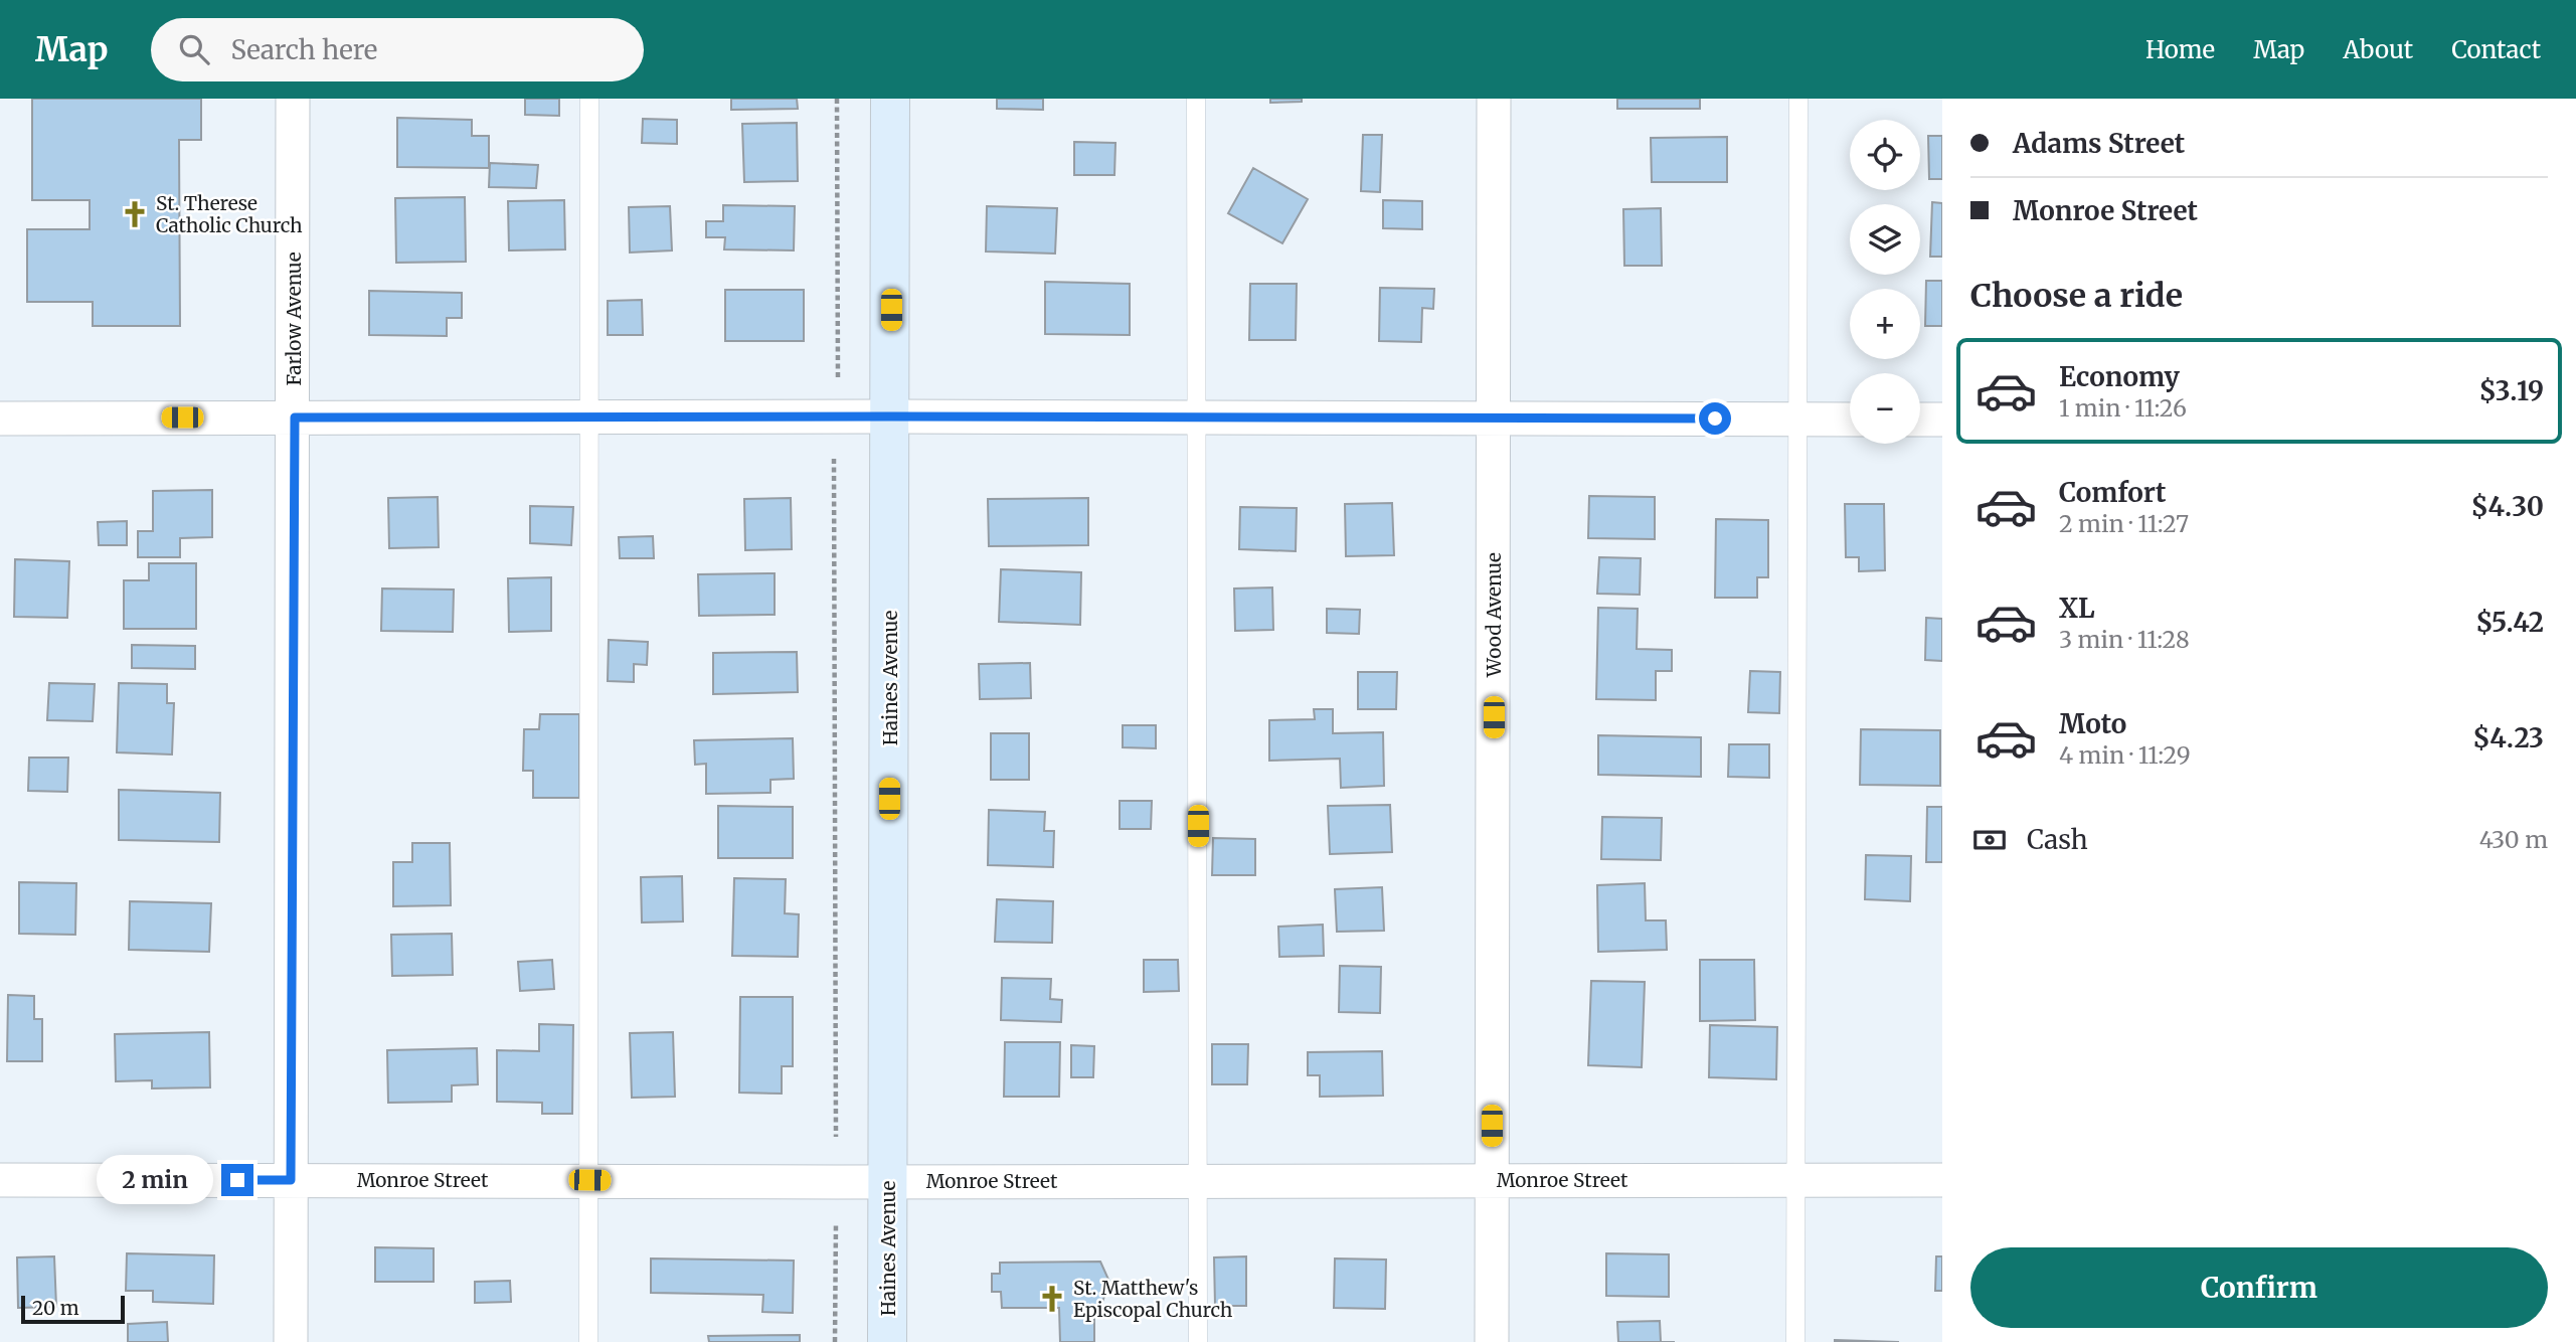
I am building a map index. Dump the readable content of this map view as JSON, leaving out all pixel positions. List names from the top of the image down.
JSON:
{
  "streets": {
    "main road": ["Haines Avenue"],
    "street": ["Farlow Avenue", "Wood Avenue", "Monroe Street"]
  },
  "crossings": [
    ["Farlow Avenue", "Monroe Street"],
    ["Wood Avenue", "Monroe Street"],
    ["Haines Avenue", "Monroe Street"]
  ],
  "places": {
    "church": ["St. Therese Catholic Church", "St. Matthew's Episcopal Church"]
  },
  "scale_bar": "20 m",
  "page": {
    "header": "Map",
    "search": "Search here",
    "nav": [
      "Home",
      "Map",
      "About",
      "Contact"
    ],
    "banner": ["Adams Street", "Monroe Street"],
    "map_buttons": ["+", "−"],
    "heading": "Choose a ride",
    "list": [
      {
        "name": "Economy",
        "note": "1 min · 11:26",
        "value": "$3.19"
      },
      {
        "name": "Comfort",
        "note": "2 min · 11:27",
        "value": "$4.30"
      },
      {
        "name": "XL",
        "note": "3 min · 11:28",
        "value": "$5.42"
      },
      {
        "name": "Moto",
        "note": "4 min · 11:29",
        "value": "$4.23"
      }
    ],
    "pay": ["Cash", "430 m"],
    "bubble": "2 min",
    "buttons": "Confirm",
    "scale": "20 m"
  }
}
